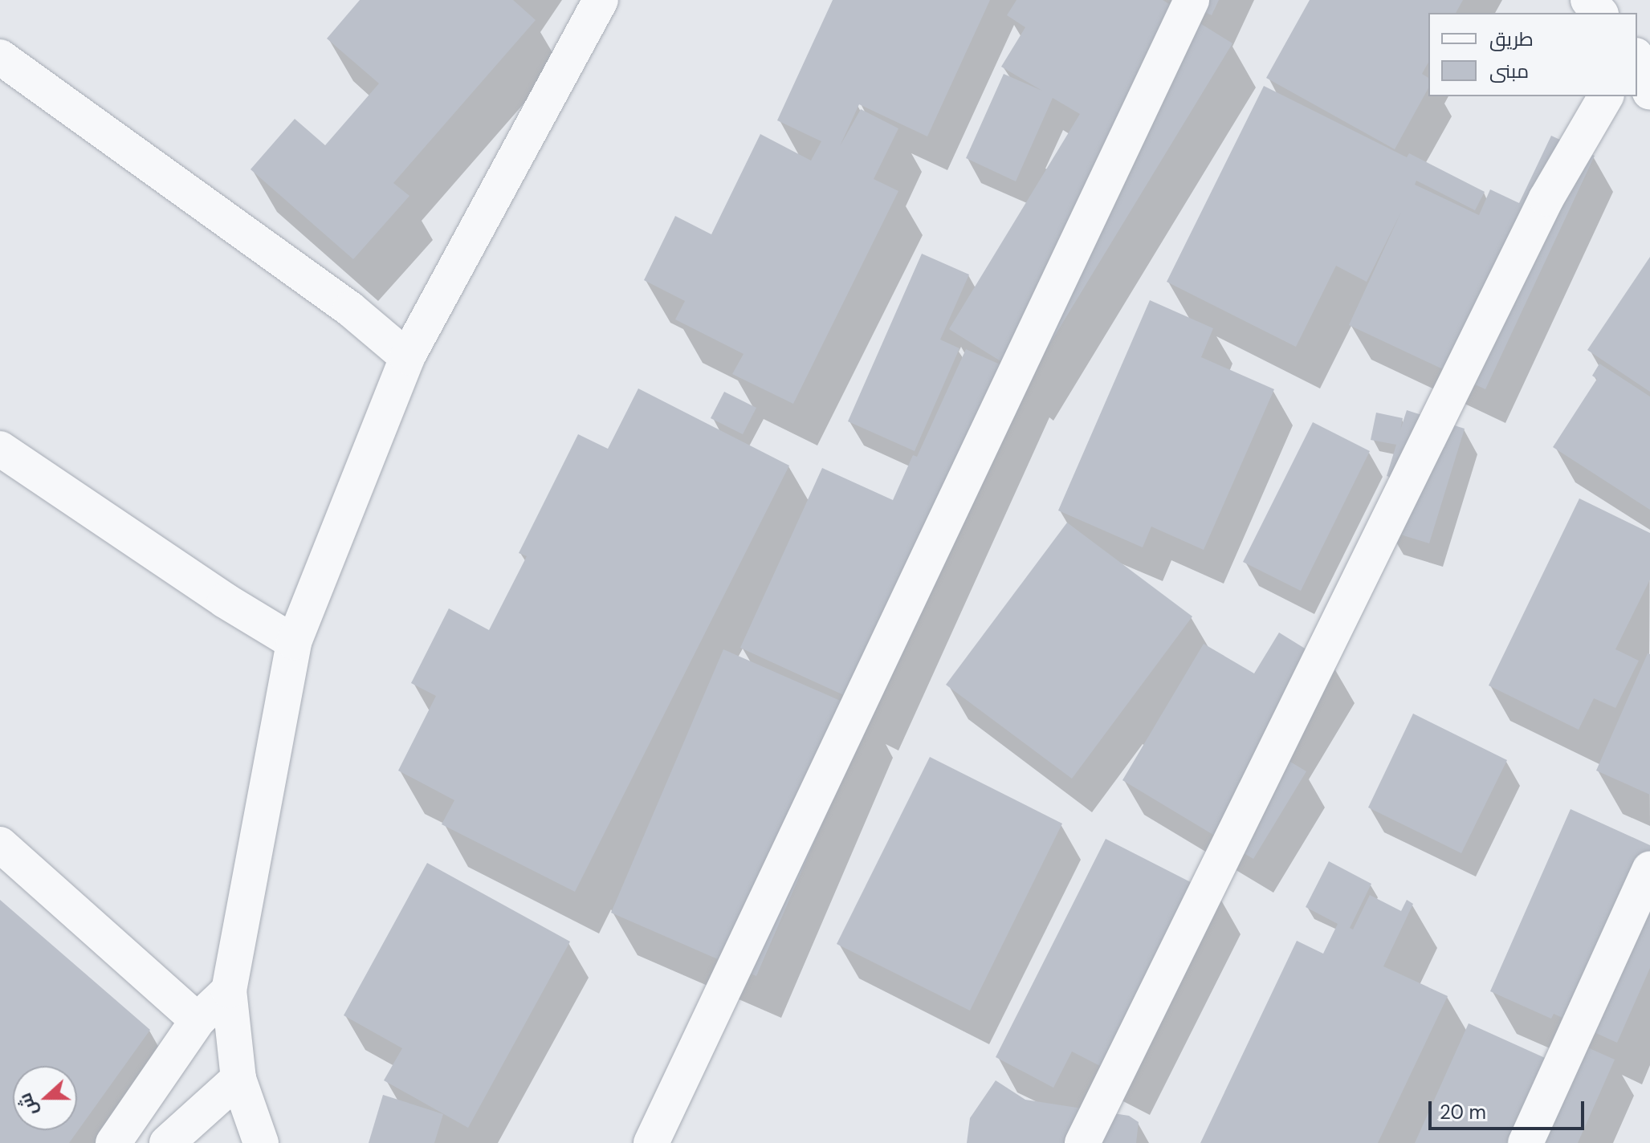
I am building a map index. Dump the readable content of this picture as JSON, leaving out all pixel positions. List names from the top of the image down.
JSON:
{
  "legend": ["طريق", "مبنى"],
  "scale_bar": "20 m",
  "north": "left"
}
